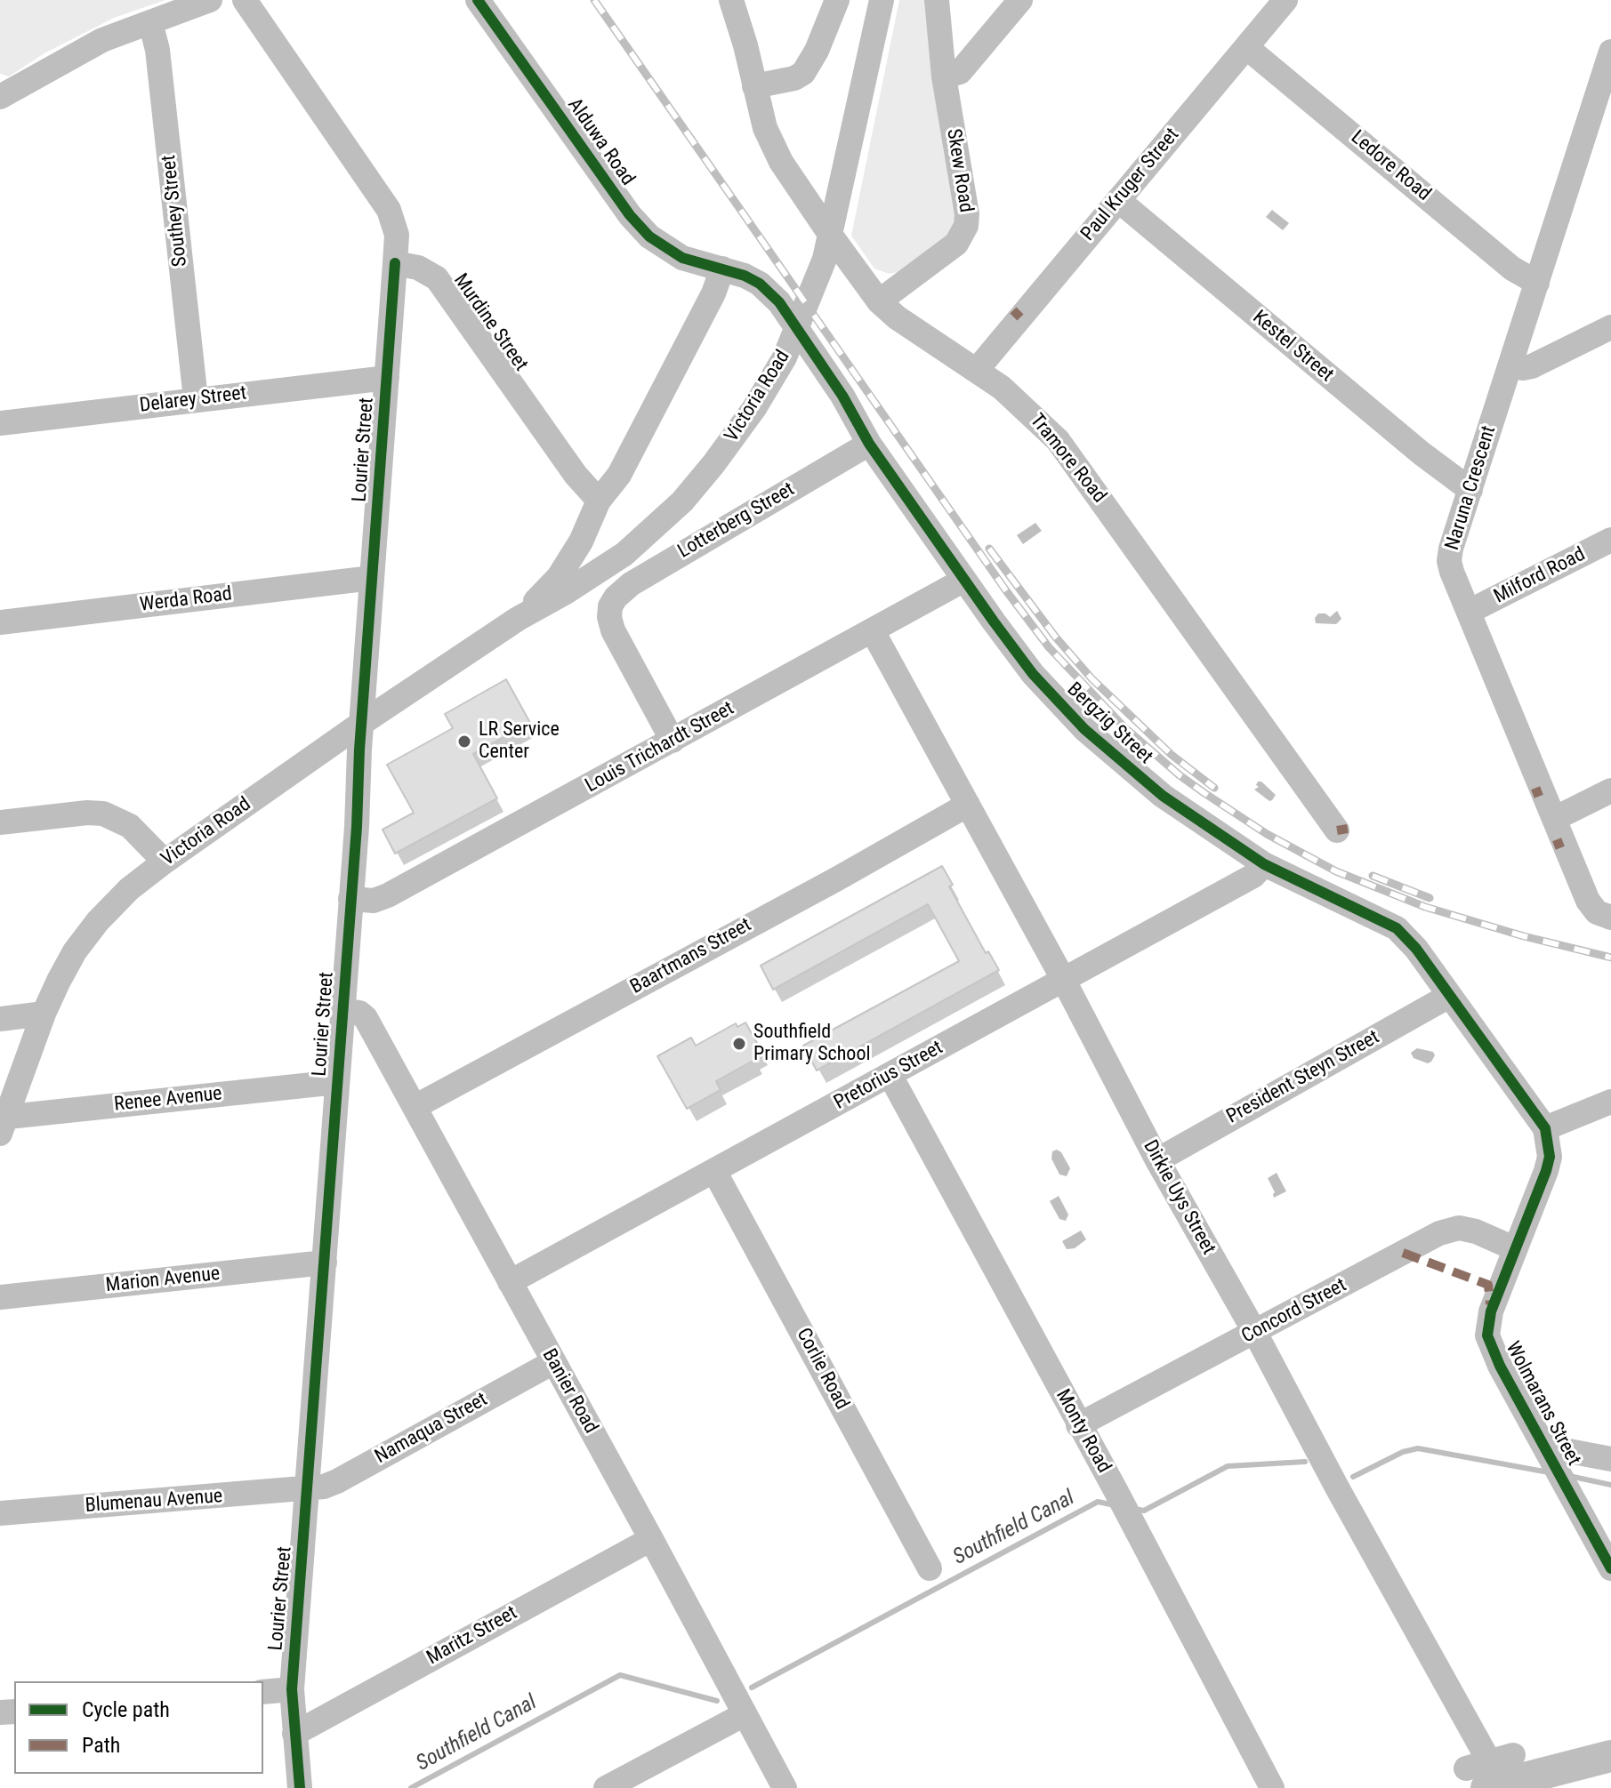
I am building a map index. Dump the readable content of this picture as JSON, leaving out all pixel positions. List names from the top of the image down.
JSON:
{
  "streets": {
    "street": [
      "Alduwa Road",
      "Ledore Road",
      "Skew Road",
      "Paul Kruger Street",
      "Southey Street",
      "Murdine Street",
      "Kestel Street",
      "Victoria Road",
      "Delarey Street",
      "Lourier Street",
      "Tramore Road",
      "Naruna Crescent",
      "Lotterberg Street",
      "Milford Road",
      "Werda Road",
      "Bergzig Street",
      "Louis Trichardt Street",
      "Baartmans Street",
      "Pretorius Street",
      "President Steyn Street",
      "Renee Avenue",
      "Dirkie Uys Street",
      "Marion Avenue",
      "Concord Street",
      "Corlie Road",
      "Banier Road",
      "Wolmarans Street",
      "Namaqua Street",
      "Monty Road",
      "Blumenau Avenue",
      "Maritz Street"
    ]
  },
  "crossings": [
    ["Alduwa Road", "Victoria Road"],
    ["Alduwa Road", "Bergzig Street"],
    ["Ledore Road", "Paul Kruger Street"],
    ["Ledore Road", "Naruna Crescent"],
    ["Skew Road", "Tramore Road"],
    ["Paul Kruger Street", "Kestel Street"],
    ["Paul Kruger Street", "Tramore Road"],
    ["Southey Street", "Delarey Street"],
    ["Murdine Street", "Victoria Road"],
    ["Murdine Street", "Lourier Street"],
    ["Kestel Street", "Naruna Crescent"],
    ["Victoria Road", "Lourier Street"],
    ["Victoria Road", "Bergzig Street"],
    ["Victoria Road", "Renee Avenue"],
    ["Delarey Street", "Lourier Street"],
    ["Lourier Street", "Werda Road"],
    ["Lourier Street", "Louis Trichardt Street"],
    ["Lourier Street", "Renee Avenue"],
    ["Lourier Street", "Marion Avenue"],
    ["Lourier Street", "Banier Road"],
    ["Lourier Street", "Namaqua Street"],
    ["Lourier Street", "Blumenau Avenue"],
    ["Lourier Street", "Maritz Street"],
    ["Naruna Crescent", "Milford Road"],
    ["Lotterberg Street", "Bergzig Street"],
    ["Lotterberg Street", "Louis Trichardt Street"],
    ["Bergzig Street", "Louis Trichardt Street"],
    ["Bergzig Street", "Pretorius Street"],
    ["Bergzig Street", "President Steyn Street"],
    ["Bergzig Street", "Wolmarans Street"],
    ["Louis Trichardt Street", "Dirkie Uys Street"],
    ["Baartmans Street", "Dirkie Uys Street"],
    ["Baartmans Street", "Banier Road"],
    ["Pretorius Street", "Dirkie Uys Street"],
    ["Pretorius Street", "Corlie Road"],
    ["Pretorius Street", "Banier Road"],
    ["Pretorius Street", "Monty Road"],
    ["President Steyn Street", "Dirkie Uys Street"],
    ["Dirkie Uys Street", "Concord Street"],
    ["Concord Street", "Wolmarans Street"],
    ["Concord Street", "Monty Road"],
    ["Banier Road", "Namaqua Street"],
    ["Banier Road", "Maritz Street"],
    ["Namaqua Street", "Blumenau Avenue"]
  ],
  "water": ["Southfield Canal"],
  "places": ["LR Service Center", "Southfield Primary School"],
  "legend": ["Cycle path", "Path"]
}
